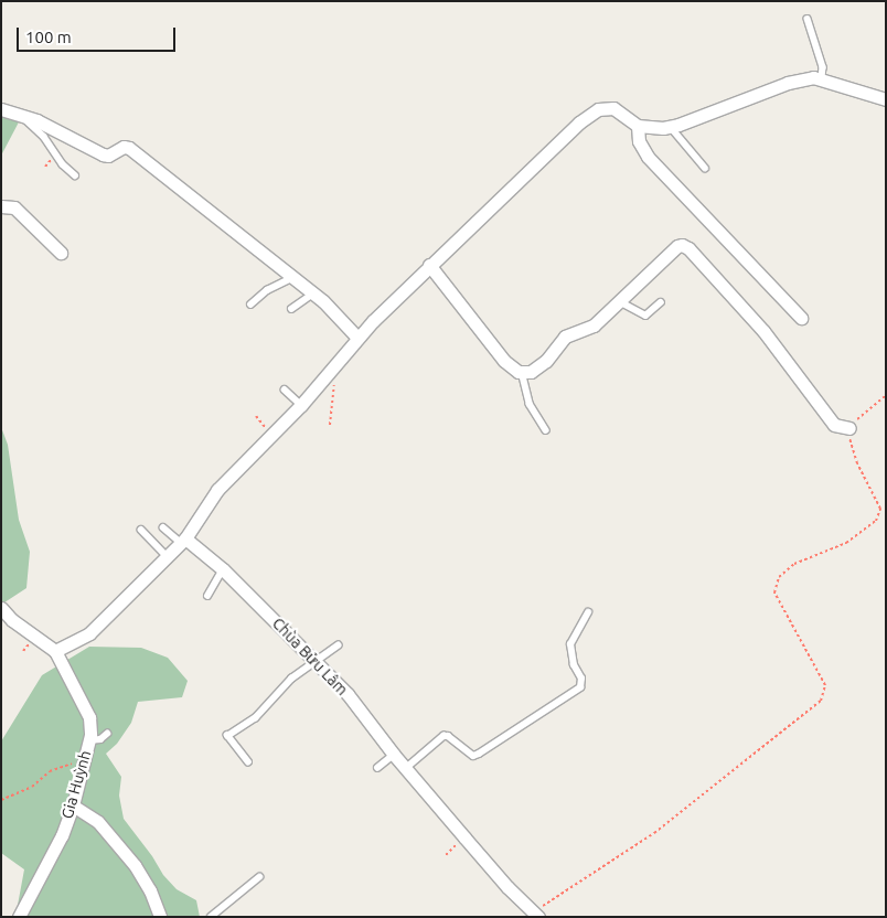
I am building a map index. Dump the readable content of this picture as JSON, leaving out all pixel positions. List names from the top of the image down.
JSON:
{
  "streets": {
    "street": ["Chùa Bửu Lâm", "Gia Huỳnh"]
  },
  "scale_bar": "100 m"
}
